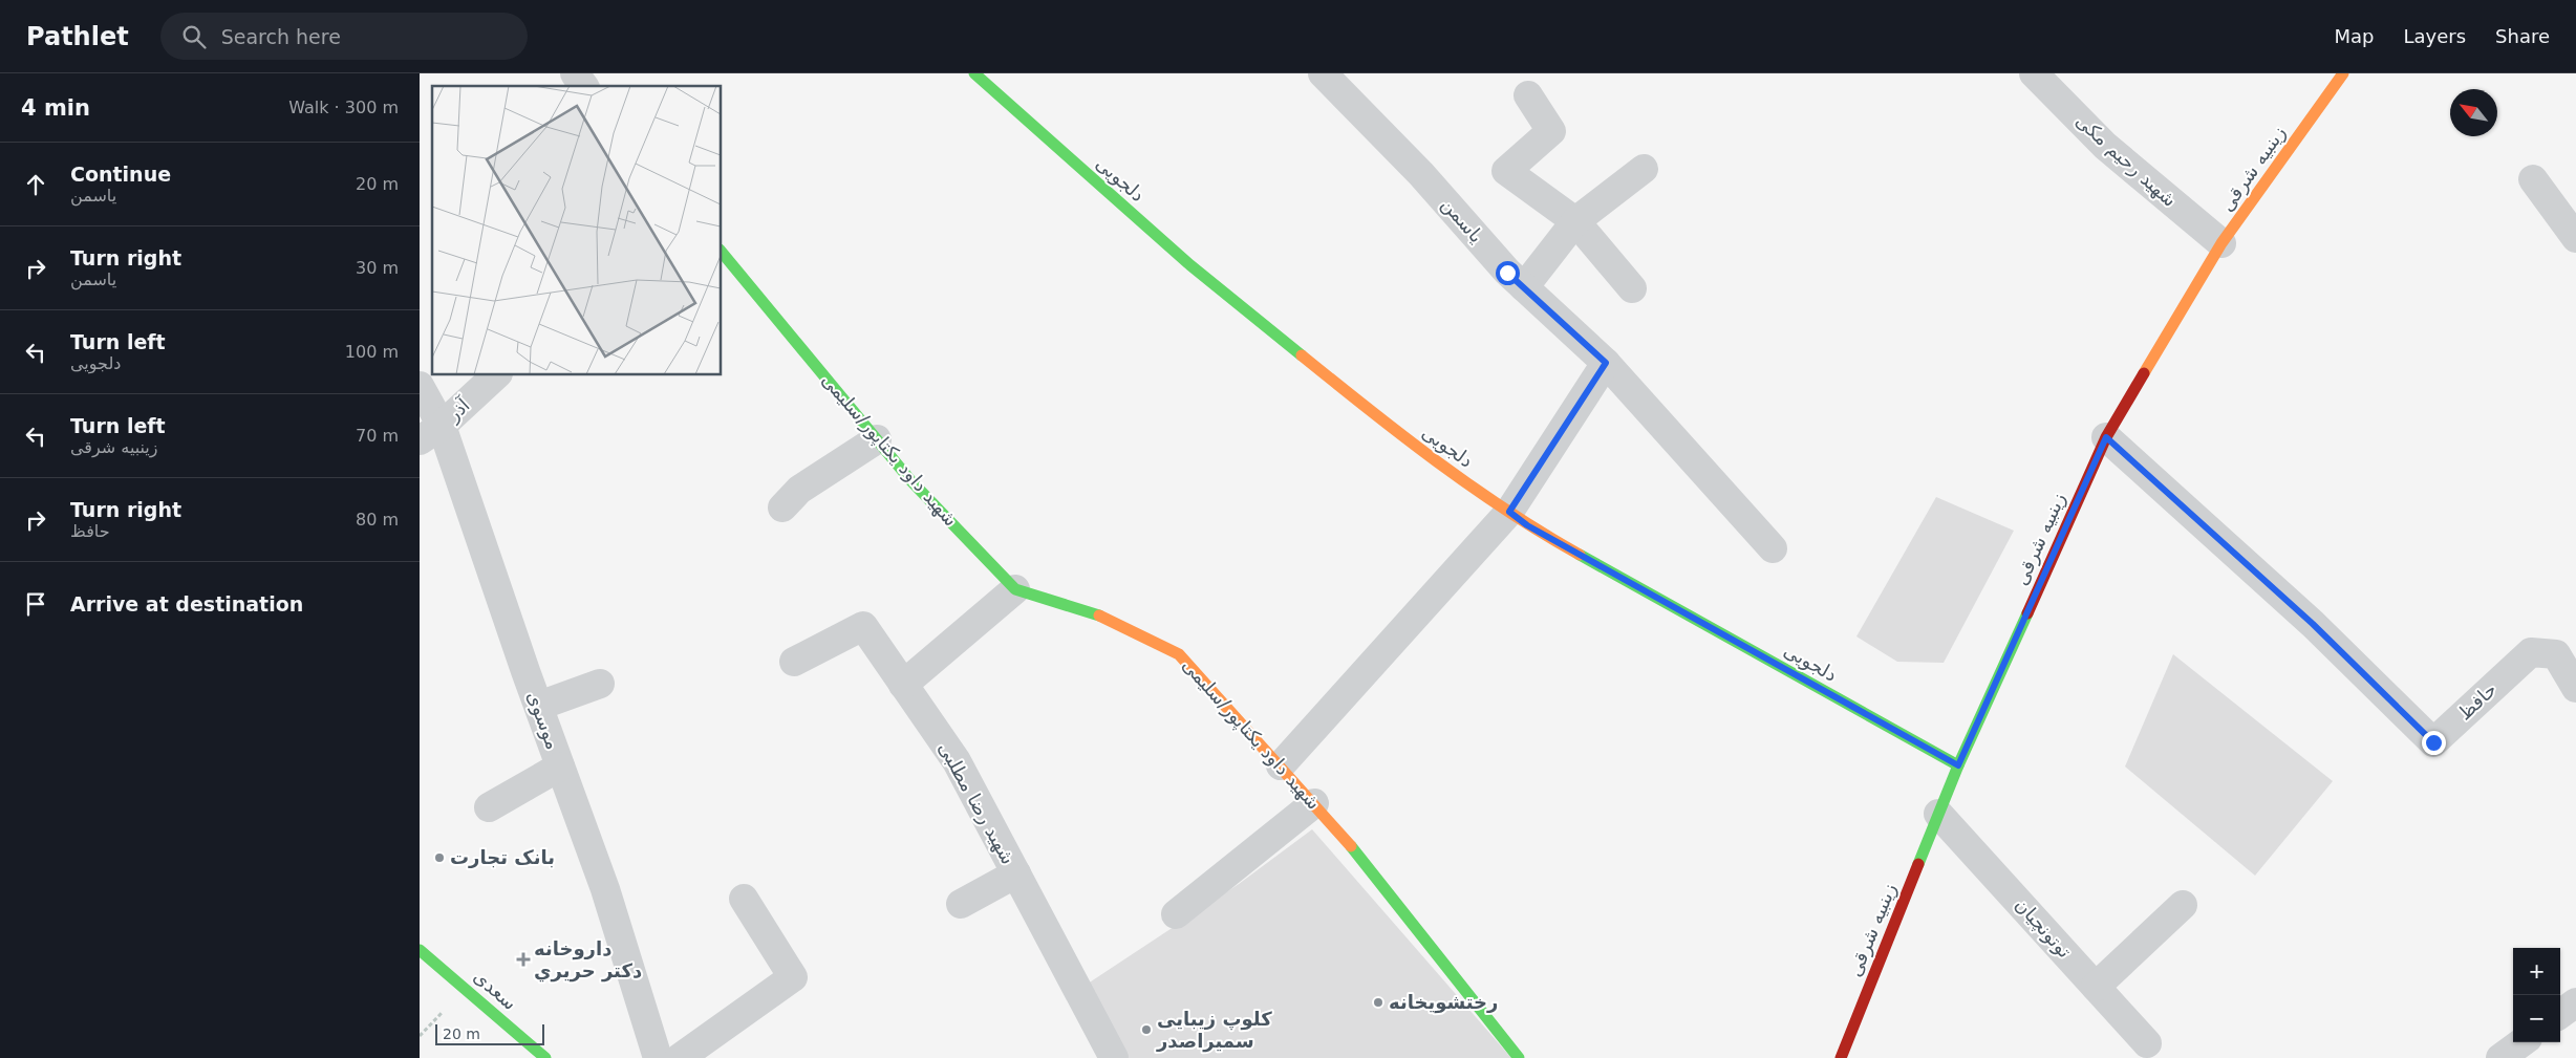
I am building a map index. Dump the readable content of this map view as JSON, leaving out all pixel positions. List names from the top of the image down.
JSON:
{
  "streets": {
    "main road": [
      "زینبیه شرقی",
      "دلجویی",
      "شهید داود یکتاپور/سلیمی",
      "سعدی"
    ],
    "street": [
      "شهید رحیم مکی",
      "یاسمن",
      "آذر",
      "حافظ",
      "موسوی",
      "شهید رضا مطلبی",
      "توتونچیان"
    ]
  },
  "crossings": [
    ["شهید رحیم مکی", "زینبیه شرقی"],
    ["زینبیه شرقی", "دلجویی"],
    ["زینبیه شرقی", "حافظ"],
    ["زینبیه شرقی", "توتونچیان"],
    ["آذر", "موسوی"]
  ],
  "places": {
    "other": ["بانک تجارت", "رختشویخانه", "کلوپ زیبایی سمیراصدر"],
    "health": ["داروخانه دكتر حريري"]
  },
  "scale_bar": "20 m",
  "north": "top left",
  "page": {
    "header": "Pathlet",
    "search": "Search here",
    "nav": ["Map", "Layers", "Share"],
    "heading": ["4 min", "Walk · 300 m"],
    "list": [
      ["Continue", "یاسمن", "20 m"],
      ["Turn right", "یاسمن", "30 m"],
      ["Turn left", "دلجویی", "100 m"],
      ["Turn left", "زینبیه شرقی", "70 m"],
      ["Turn right", "حافظ", "80 m"],
      "Arrive at destination"
    ],
    "map_buttons": ["+", "−"],
    "scale": "20 m"
  }
}
